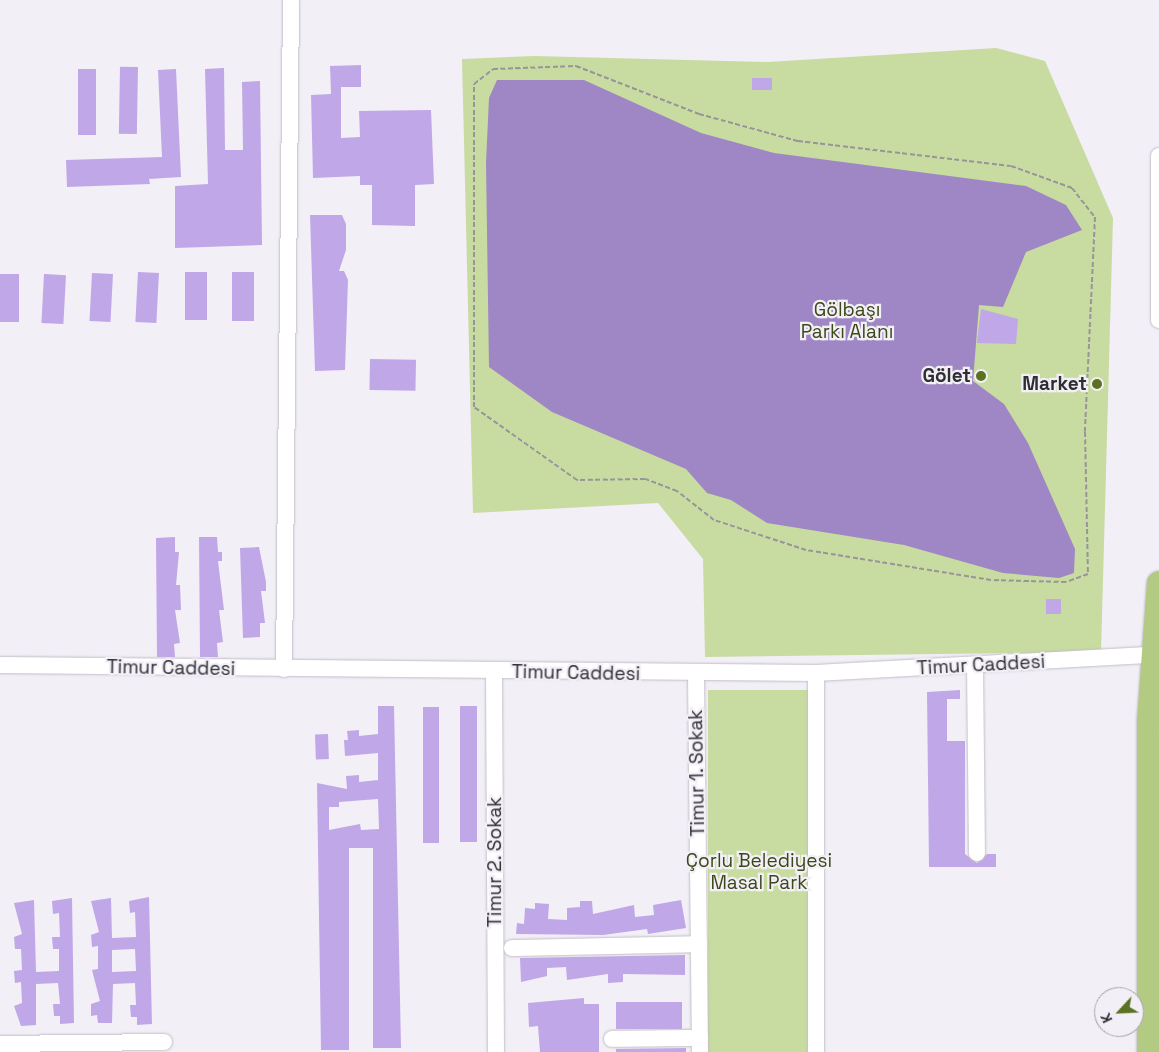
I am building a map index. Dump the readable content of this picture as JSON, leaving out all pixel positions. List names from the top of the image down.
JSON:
{
  "streets": {
    "street": ["Timur Caddesi", "Timur 1. Sokak", "Timur 2. Sokak"]
  },
  "crossings": [
    ["Timur Caddesi", "Timur 1. Sokak"],
    ["Timur Caddesi", "Timur 2. Sokak"]
  ],
  "parks": ["Gölbaşı Parkı Alanı", "Çorlu Belediyesi Masal Park"],
  "places": ["Gölet", "Market"],
  "north": "bottom left"
}
